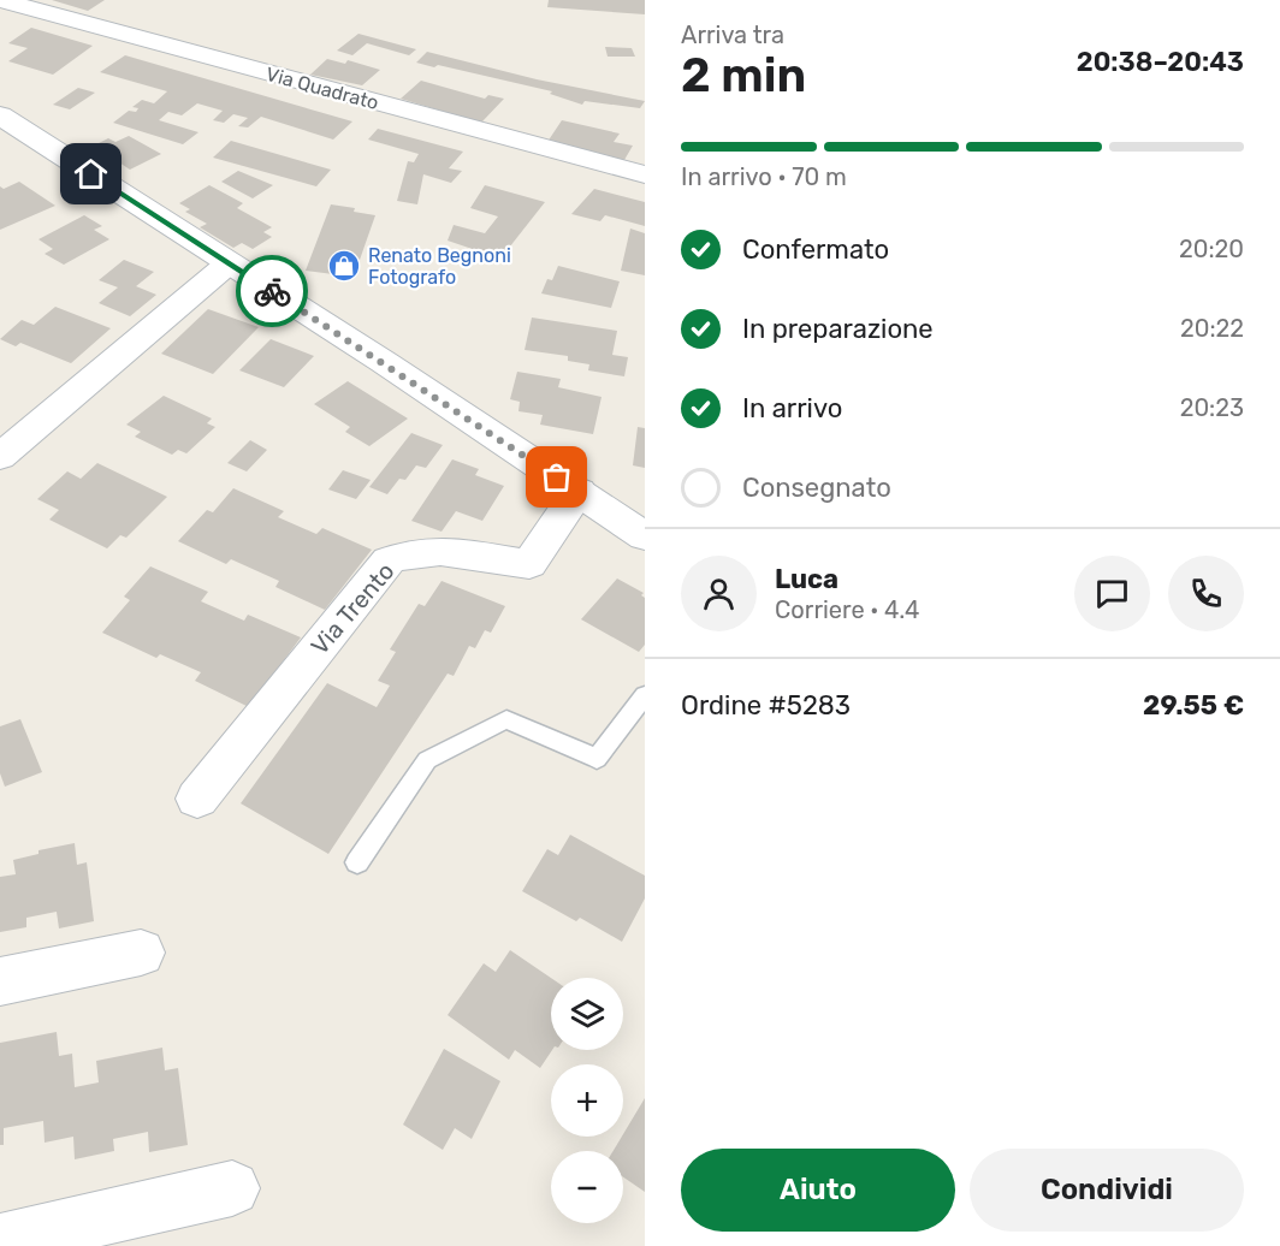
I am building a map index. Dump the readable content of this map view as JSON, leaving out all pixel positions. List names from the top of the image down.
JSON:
{
  "streets": {
    "street": ["Via Quadrato", "Via Trento"]
  },
  "places": {
    "shop": ["Renato Begnoni Fotografo"]
  },
  "page": {
    "heading": ["2 min", "Arriva tra", "20:38–20:43"],
    "panel": [
      "Luca",
      "Corriere · 4.4",
      "Ordine #5283",
      "29.55 €"
    ],
    "bar": "In arrivo · 70 m",
    "list": [
      ["Confermato", "20:20"],
      ["In preparazione", "20:22"],
      ["In arrivo", "20:23"],
      "Consegnato"
    ],
    "map_buttons": ["+", "−"],
    "buttons": ["Aiuto", "Condividi"]
  }
}
